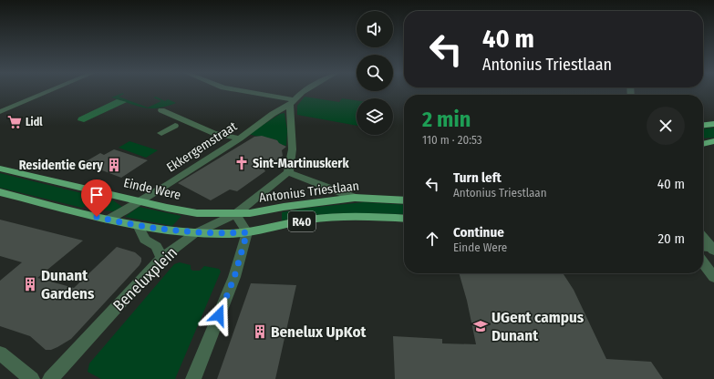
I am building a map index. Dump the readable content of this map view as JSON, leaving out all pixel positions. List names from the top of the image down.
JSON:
{
  "streets": {
    "main road": ["Einde Were", "Antonius Triestlaan", "R40"],
    "street": ["Ekkergemstraat", "Beneluxplein"]
  },
  "crossings": [
    ["Ekkergemstraat", "Einde Were"],
    ["Ekkergemstraat", "R40"],
    ["Einde Were", "Antonius Triestlaan"],
    ["Einde Were", "Beneluxplein"],
    ["Antonius Triestlaan", "Beneluxplein"],
    ["R40", "Beneluxplein"]
  ],
  "places": {
    "supermarket": ["Lidl"],
    "church": ["Sint-Martinuskerk"],
    "building": ["Residentie Gery", "Dunant Gardens", "Benelux UpKot"],
    "school or university": ["UGent campus Dunant"]
  },
  "page": {
    "turn": ["40 m", "Antonius Triestlaan"],
    "heading": ["2 min", "110 m · 20:53"],
    "list": [
      {
        "name": "Turn left",
        "note": "Antonius Triestlaan",
        "value": "40 m"
      },
      {
        "name": "Continue",
        "note": "Einde Were",
        "value": "20 m"
      }
    ]
  }
}
